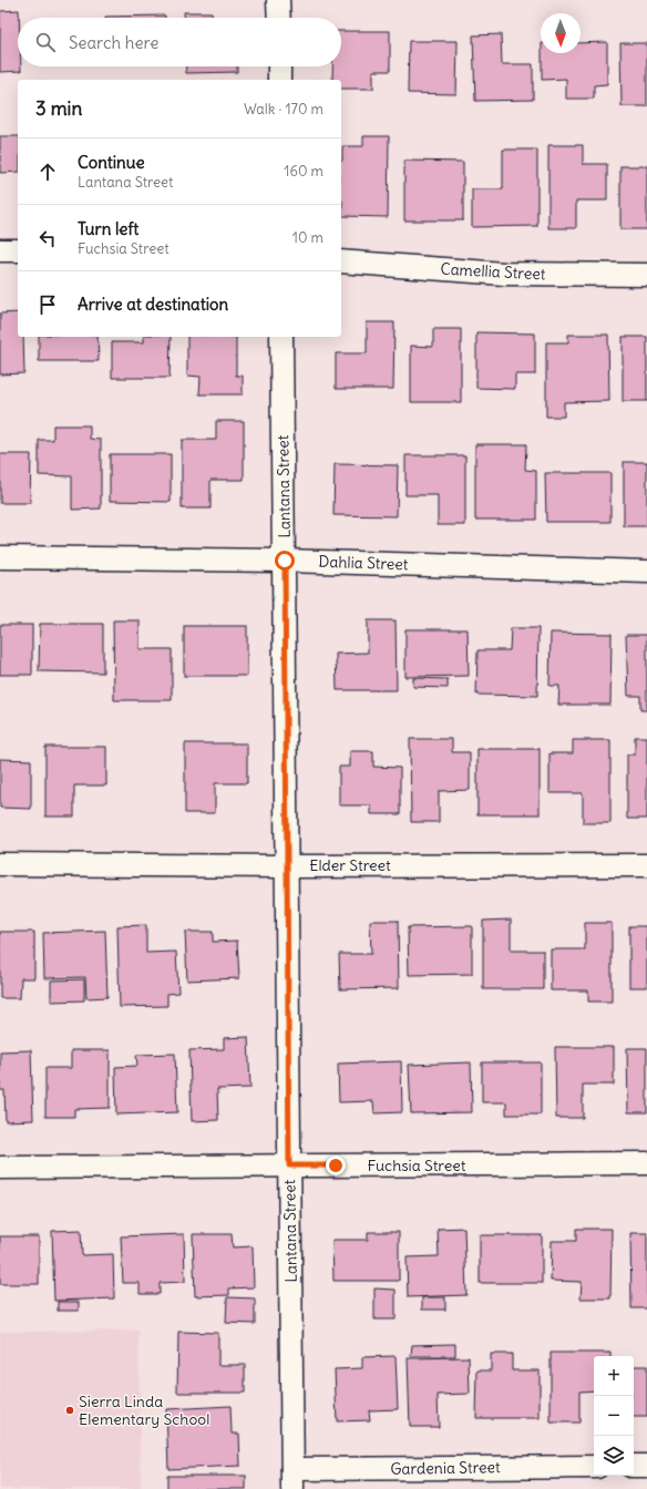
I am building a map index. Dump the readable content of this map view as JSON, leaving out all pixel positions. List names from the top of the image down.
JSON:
{
  "streets": {
    "street": [
      "Camellia Street",
      "Lantana Street",
      "Dahlia Street",
      "Elder Street",
      "Fuchsia Street",
      "Gardenia Street"
    ]
  },
  "crossings": [
    ["Lantana Street", "Dahlia Street"],
    ["Lantana Street", "Elder Street"],
    ["Lantana Street", "Fuchsia Street"],
    ["Lantana Street", "Gardenia Street"]
  ],
  "places": ["Sierra Linda Elementary School"],
  "north": "bottom",
  "page": {
    "search": "Search here",
    "heading": ["3 min", "Walk · 170 m"],
    "list": [
      ["Continue", "Lantana Street", "160 m"],
      ["Turn left", "Fuchsia Street", "10 m"],
      "Arrive at destination"
    ],
    "map_buttons": ["+", "−"]
  }
}
